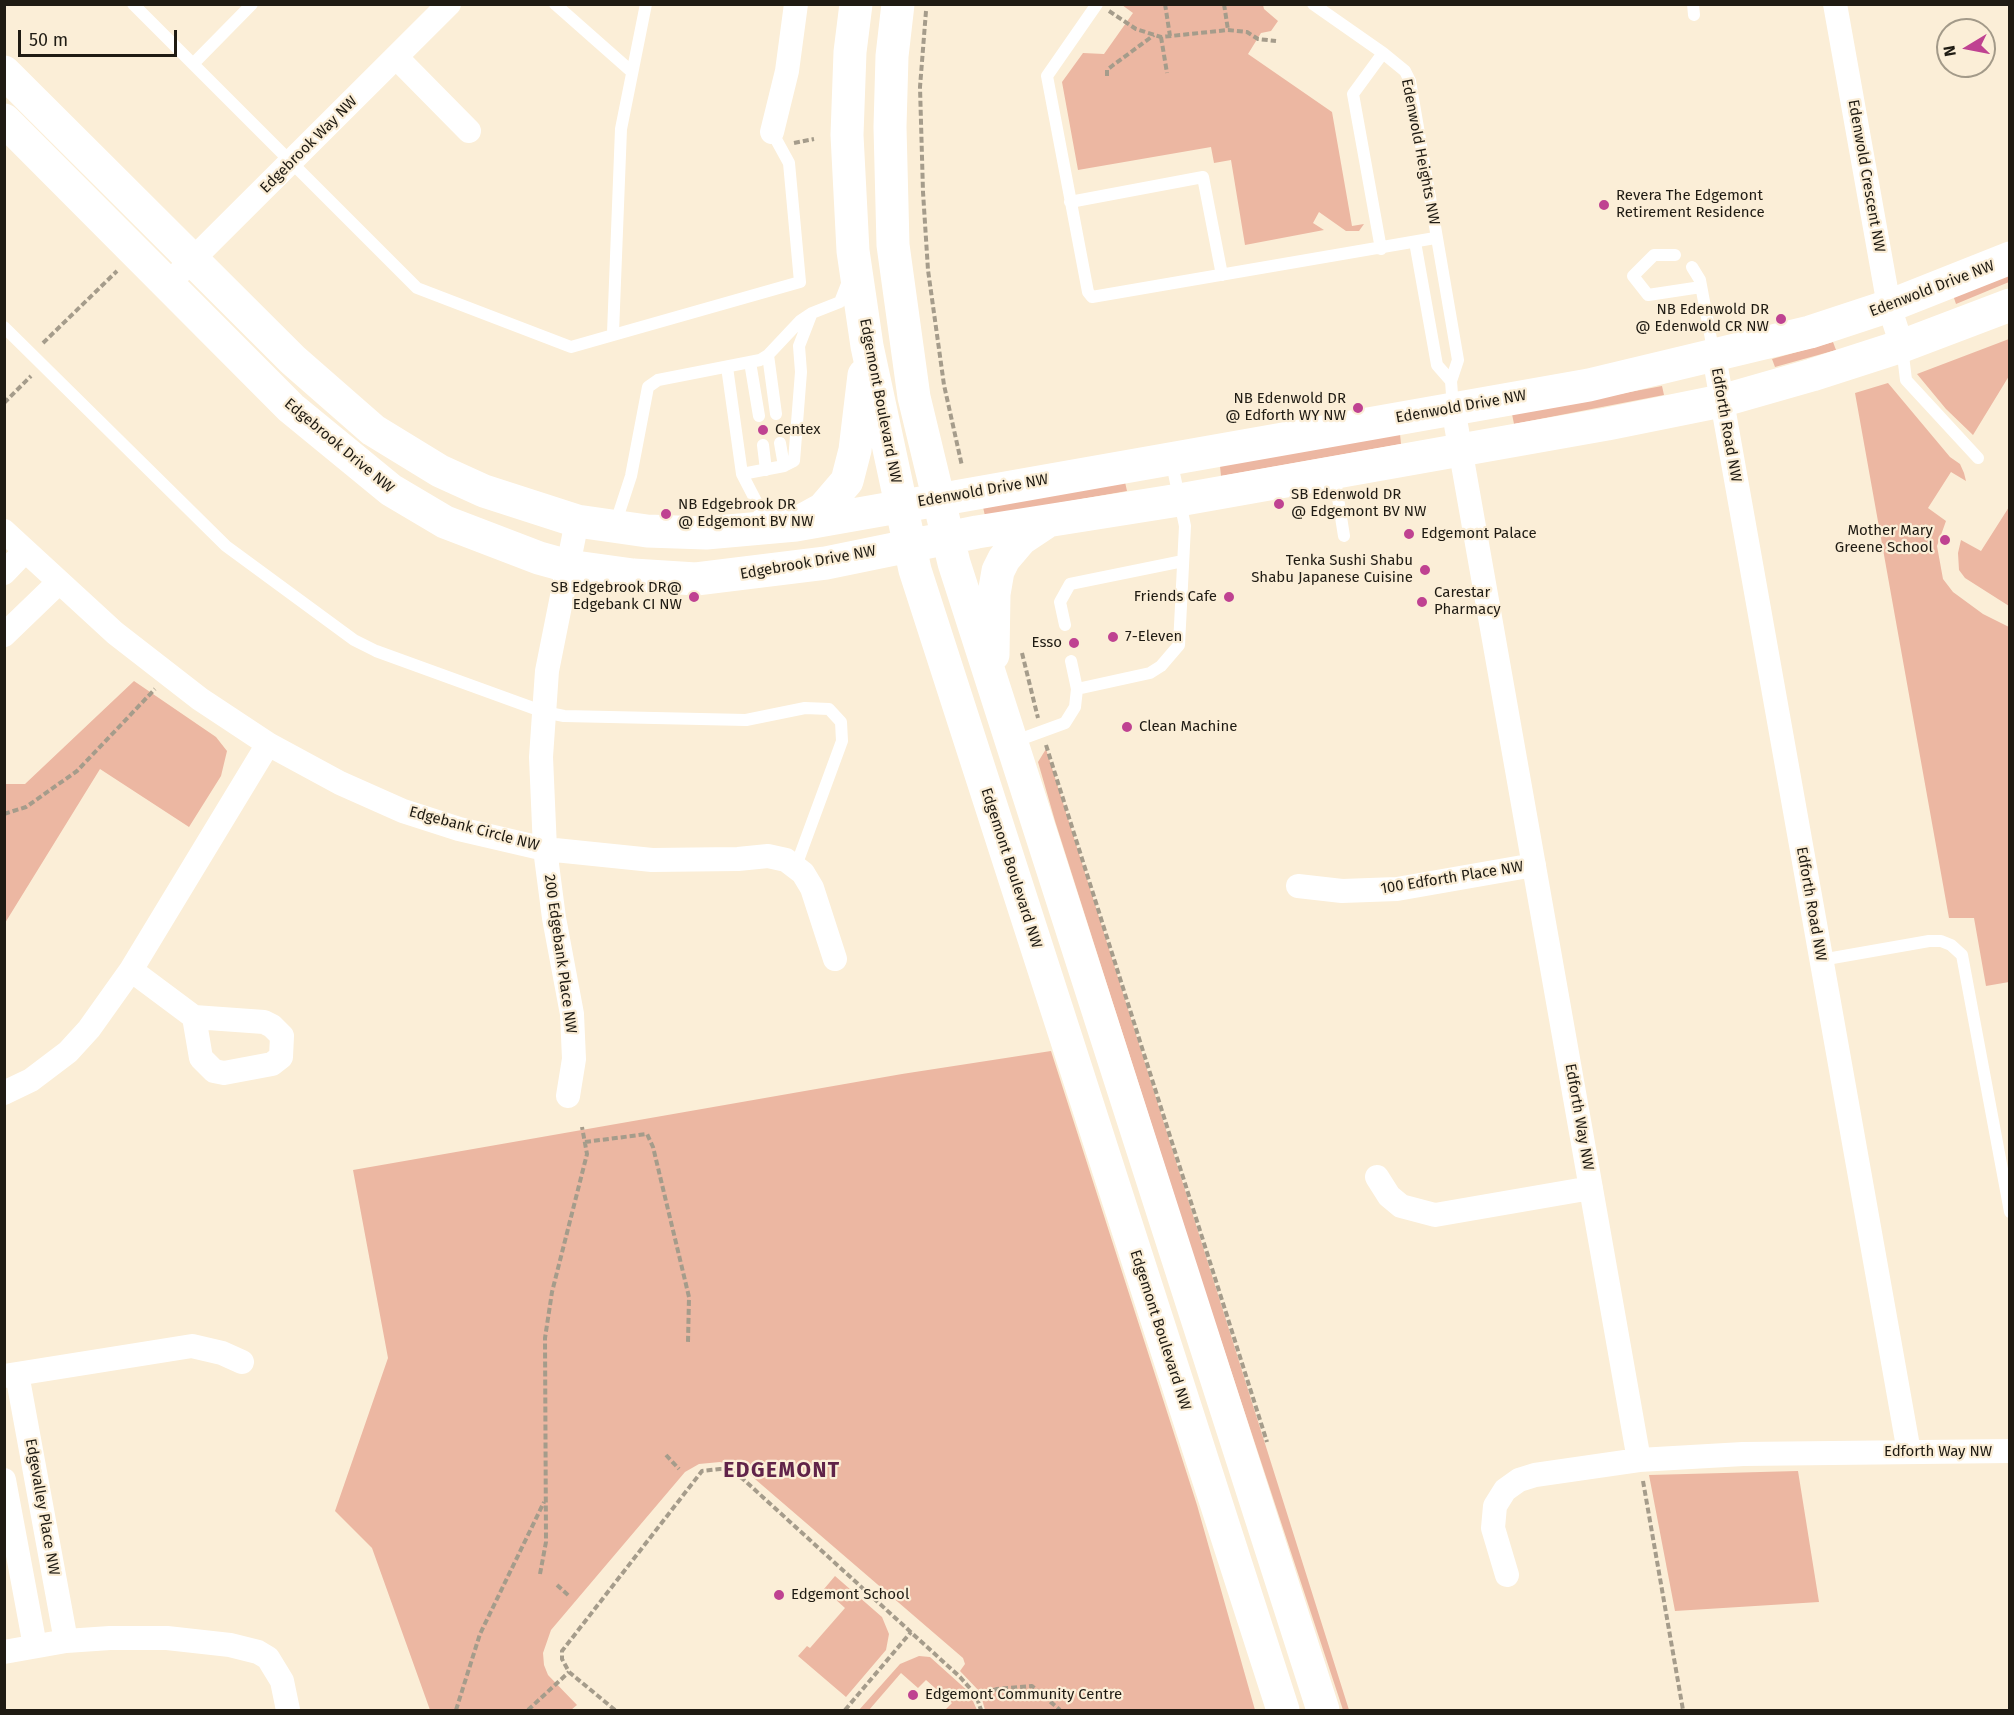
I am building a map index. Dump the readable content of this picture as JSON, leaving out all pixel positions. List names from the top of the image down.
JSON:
{
  "streets": {
    "street": [
      "Edgebrook Way NW",
      "Edenwold Crescent NW",
      "Edenwold Drive NW",
      "Edgemont Boulevard NW",
      "Edforth Road NW",
      "Edgebrook Drive NW",
      "Edgebank Circle NW",
      "100 Edforth Place NW",
      "200 Edgebank Place NW",
      "Edforth Way NW",
      "Edgevalley Place NW"
    ],
    "lane": ["Edenwold Heights NW"]
  },
  "crossings": [
    ["Edgebrook Way NW", "Edgebrook Drive NW"],
    ["Edenwold Heights NW", "Edenwold Drive NW"],
    ["Edenwold Heights NW", "Edforth Way NW"],
    ["Edenwold Crescent NW", "Edenwold Drive NW"],
    ["Edenwold Drive NW", "Edgemont Boulevard NW"],
    ["Edenwold Drive NW", "Edforth Road NW"],
    ["Edenwold Drive NW", "Edforth Way NW"],
    ["Edgemont Boulevard NW", "Edgebrook Drive NW"],
    ["Edforth Road NW", "Edforth Way NW"],
    ["Edgebrook Drive NW", "Edgebank Circle NW"],
    ["Edgebank Circle NW", "200 Edgebank Place NW"],
    ["100 Edforth Place NW", "Edforth Way NW"]
  ],
  "districts": ["EDGEMONT"],
  "places": [
    "Revera The Edgemont Retirement Residence",
    "NB Edenwold DR @ Edenwold CR NW",
    "NB Edenwold DR @ Edforth WY NW",
    "Centex",
    "SB Edenwold DR @ Edgemont BV NW",
    "NB Edgebrook DR @ Edgemont BV NW",
    "Edgemont Palace",
    "Mother Mary Greene School",
    "Tenka Sushi Shabu Shabu Japanese Cuisine",
    "SB Edgebrook DR@ Edgebank CI NW",
    "Friends Cafe",
    "Carestar Pharmacy",
    "7-Eleven",
    "Esso",
    "Clean Machine",
    "Edgemont School",
    "Edgemont Community Centre"
  ],
  "scale_bar": "50 m",
  "north": "left"
}
